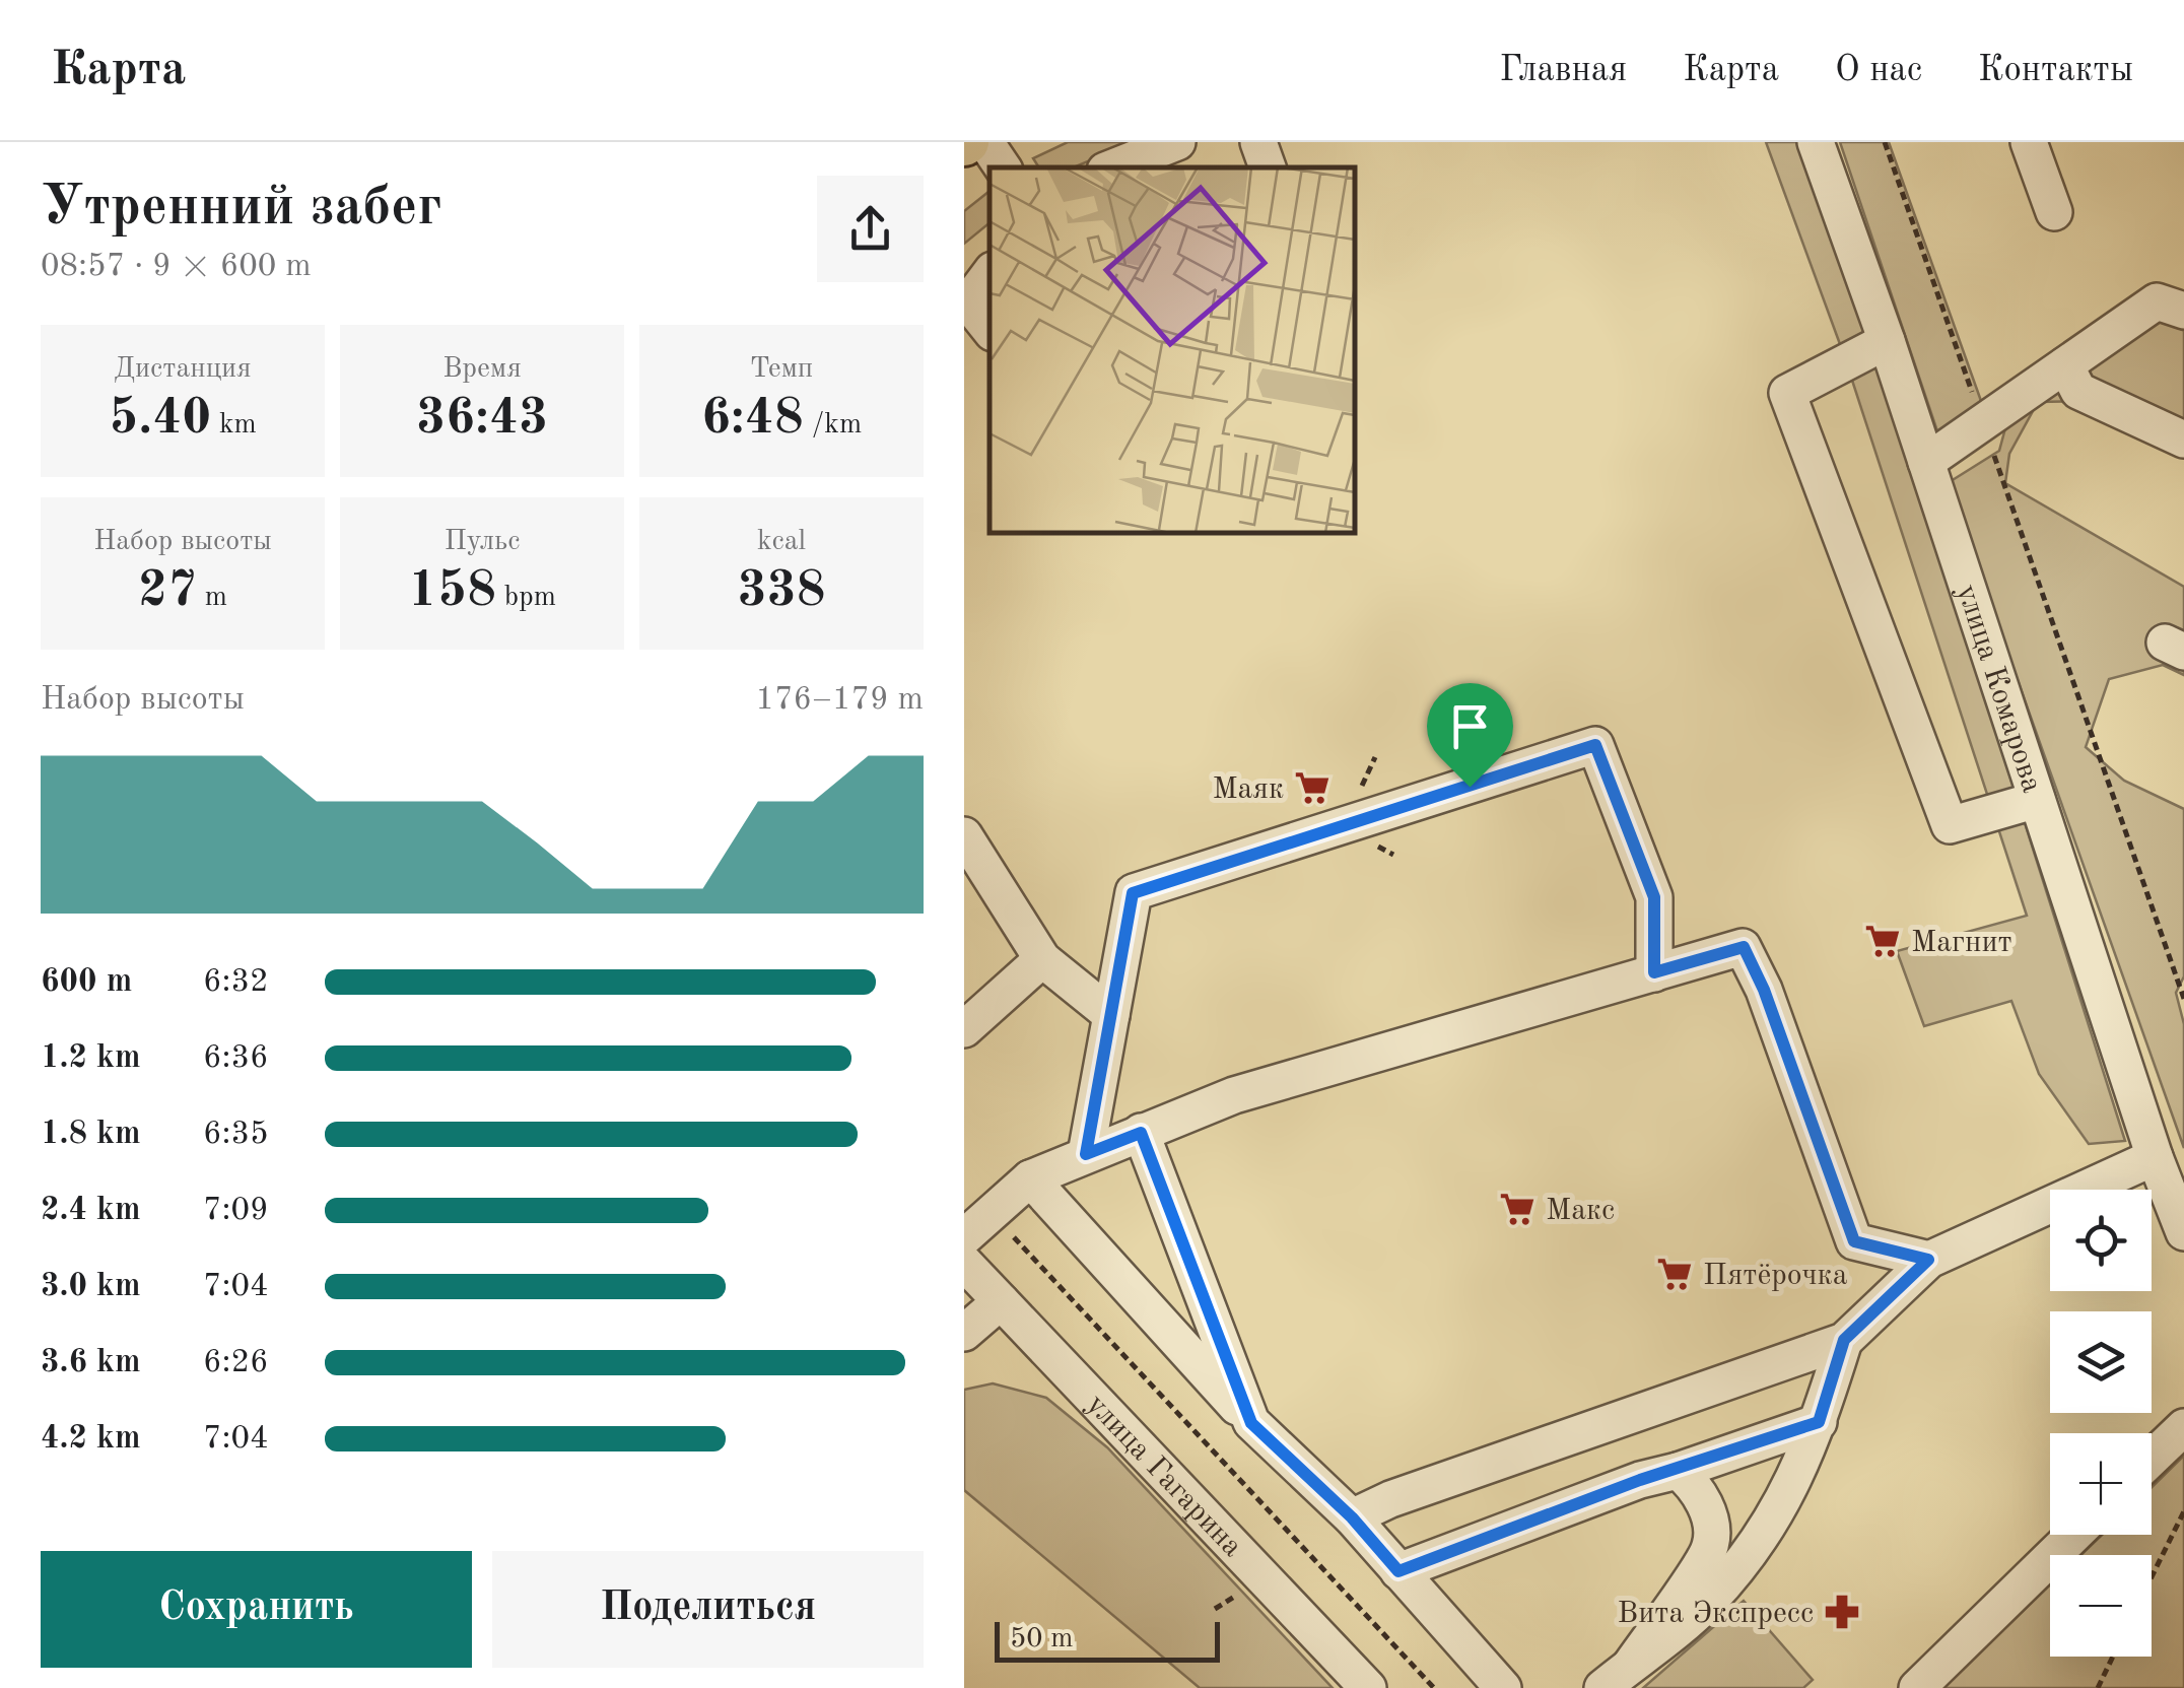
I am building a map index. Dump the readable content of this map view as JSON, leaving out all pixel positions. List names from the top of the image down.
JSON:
{
  "streets": {
    "street": ["улица Комарова", "улица Гагарина"]
  },
  "places": {
    "supermarket": [
      "Маяк",
      "Магнит",
      "Макс",
      "Пятёрочка"
    ],
    "pharmacy": ["Вита Экспресс"]
  },
  "scale_bar": "50 m",
  "page": {
    "header": "Карта",
    "nav": [
      "Главная",
      "Карта",
      "О нас",
      "Контакты"
    ],
    "heading": ["Утренний забег", "08:57 · 9 × 600 m"],
    "stats": [
      ["Дистанция", "5.40 km"],
      ["Время", "36:43"],
      ["Темп", "6:48 /km"],
      ["Набор высоты", "27 m"],
      ["Пульс", "158 bpm"],
      ["kcal", "338"]
    ],
    "chart": ["Набор высоты", "176–179 m"],
    "list": [
      {
        "name": "600 m",
        "note": "6:32"
      },
      {
        "name": "1.2 km",
        "note": "6:36"
      },
      {
        "name": "1.8 km",
        "note": "6:35"
      },
      {
        "name": "2.4 km",
        "note": "7:09"
      },
      {
        "name": "3.0 km",
        "note": "7:04"
      },
      {
        "name": "3.6 km",
        "note": "6:26"
      },
      {
        "name": "4.2 km",
        "note": "7:04"
      }
    ],
    "map_buttons": ["+", "−"],
    "buttons": ["Сохранить", "Поделиться"],
    "scale": "50 m"
  }
}
